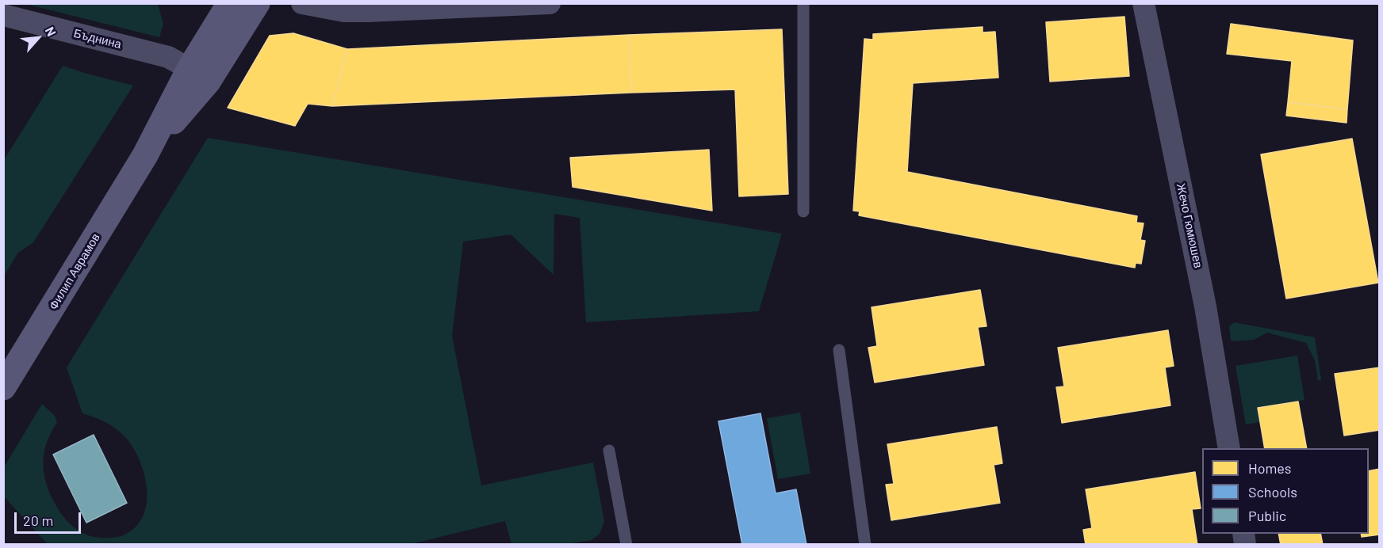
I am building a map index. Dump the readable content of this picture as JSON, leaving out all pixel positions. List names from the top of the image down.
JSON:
{
  "streets": {
    "street": ["Бъднина", "Жечо Гюмюшев", "Филип Аврамов"]
  },
  "crossings": [
    ["Бъднина", "Филип Аврамов"]
  ],
  "legend": ["Homes", "Schools", "Public"],
  "scale_bar": "20 m",
  "north": "top right"
}
